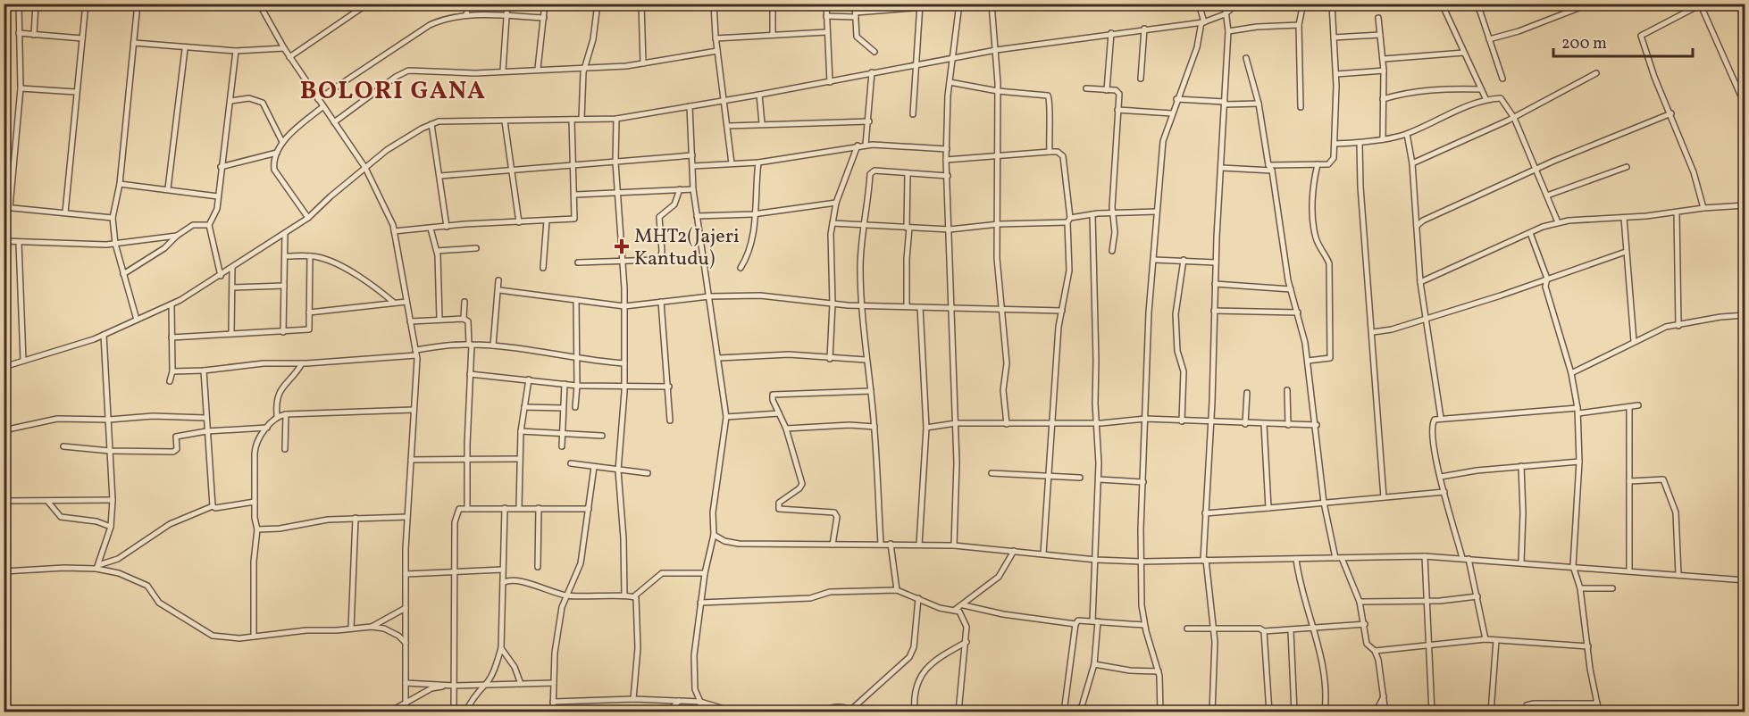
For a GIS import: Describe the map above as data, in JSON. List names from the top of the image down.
{
  "districts": ["BOLORI GANA"],
  "places": {
    "health": ["MHT2(Jajeri Kantudu)"]
  },
  "scale_bar": "200 m"
}
